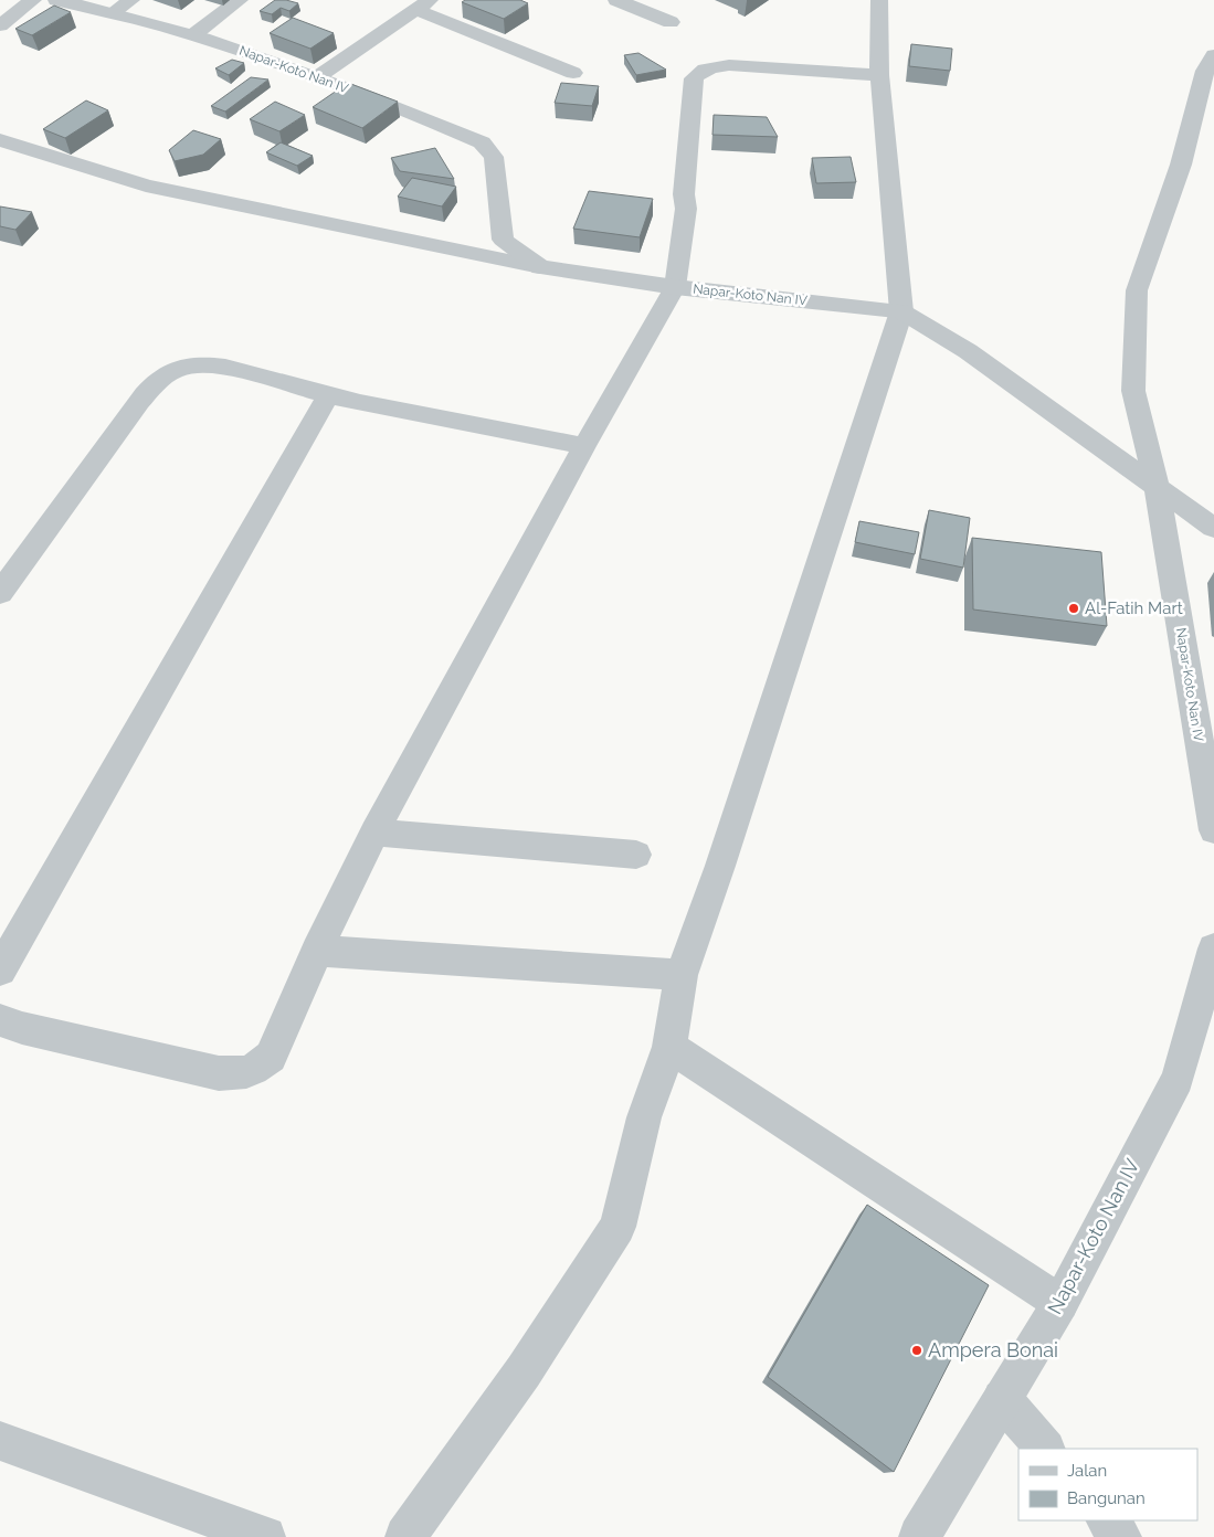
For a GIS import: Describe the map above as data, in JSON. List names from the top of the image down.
{
  "streets": {
    "street": ["Napar-Koto Nan IV"]
  },
  "places": ["Al-Fatih Mart", "Ampera Bonai"],
  "legend": ["Jalan", "Bangunan"]
}
